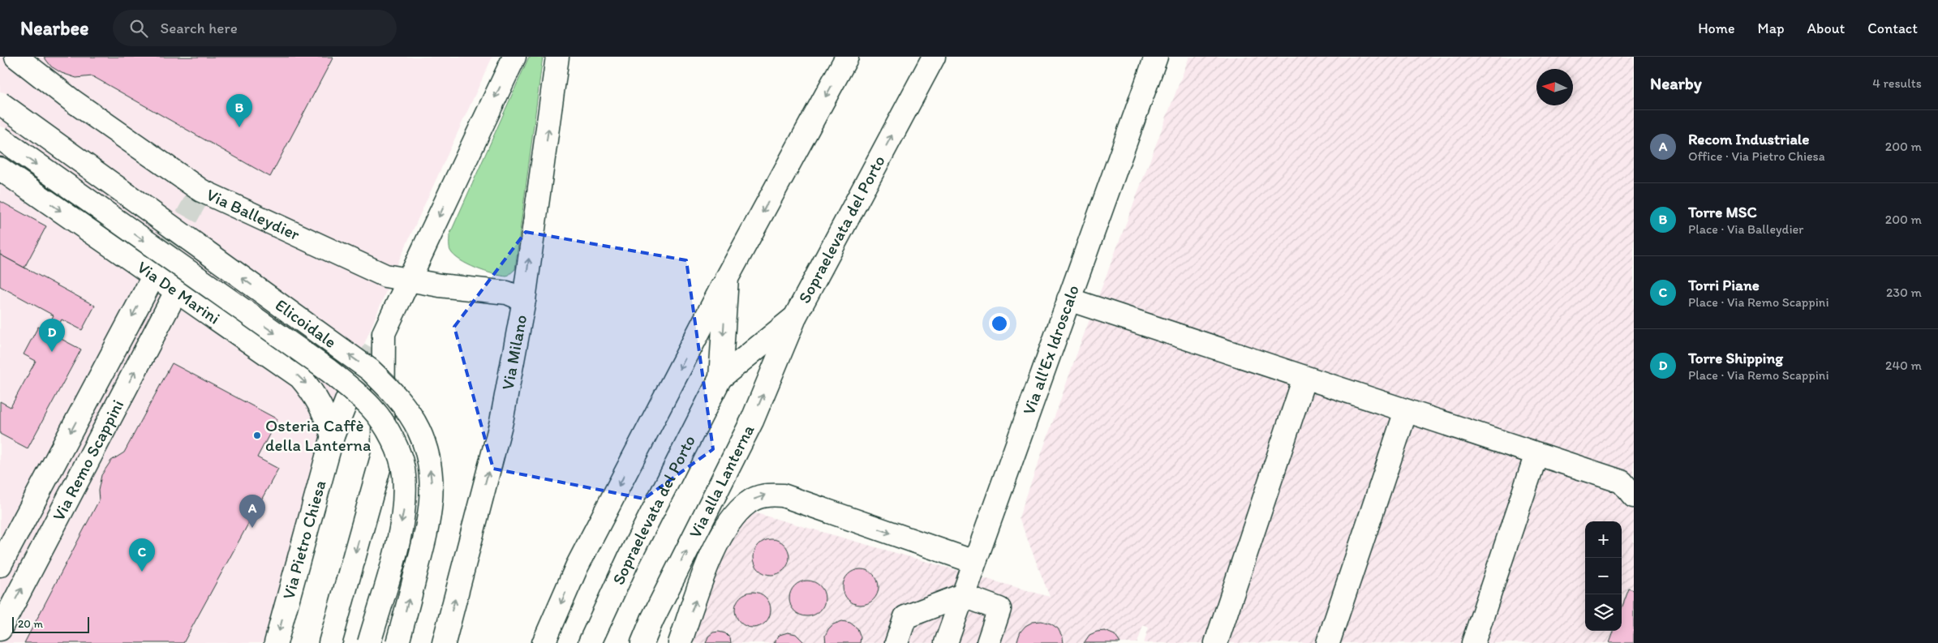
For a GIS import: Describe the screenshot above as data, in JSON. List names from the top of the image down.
{
  "streets": {
    "main road": [
      "Via Balleydier",
      "Sopraelevata del Porto",
      "Via De Marini",
      "Elicoidale",
      "Via all'Ex Idroscalo",
      "Via Milano",
      "Via Remo Scappini",
      "Via alla Lanterna",
      "Via Pietro Chiesa"
    ]
  },
  "crossings": [
    ["Via Balleydier", "Via Milano"],
    ["Sopraelevata del Porto", "Via alla Lanterna"],
    ["Via De Marini", "Via Remo Scappini"],
    ["Via De Marini", "Via Pietro Chiesa"]
  ],
  "one_way": ["Via De Marini"],
  "places": ["Osteria Caffè della Lanterna"],
  "scale_bar": "20 m",
  "north": "left",
  "page": {
    "header": "Nearbee",
    "search": "Search here",
    "nav": [
      "Home",
      "Map",
      "About",
      "Contact"
    ],
    "heading": ["Nearby", "4 results"],
    "pins": [
      "B",
      "D",
      "A",
      "C"
    ],
    "list": [
      {
        "mark": "A",
        "name": "Recom Industriale",
        "note": "Office · Via Pietro Chiesa",
        "value": "200 m"
      },
      {
        "mark": "B",
        "name": "Torre MSC",
        "note": "Place · Via Balleydier",
        "value": "200 m"
      },
      {
        "mark": "C",
        "name": "Torri Piane",
        "note": "Place · Via Remo Scappini",
        "value": "230 m"
      },
      {
        "mark": "D",
        "name": "Torre Shipping",
        "note": "Place · Via Remo Scappini",
        "value": "240 m"
      }
    ],
    "map_buttons": ["+", "−"],
    "scale": "20 m"
  }
}
